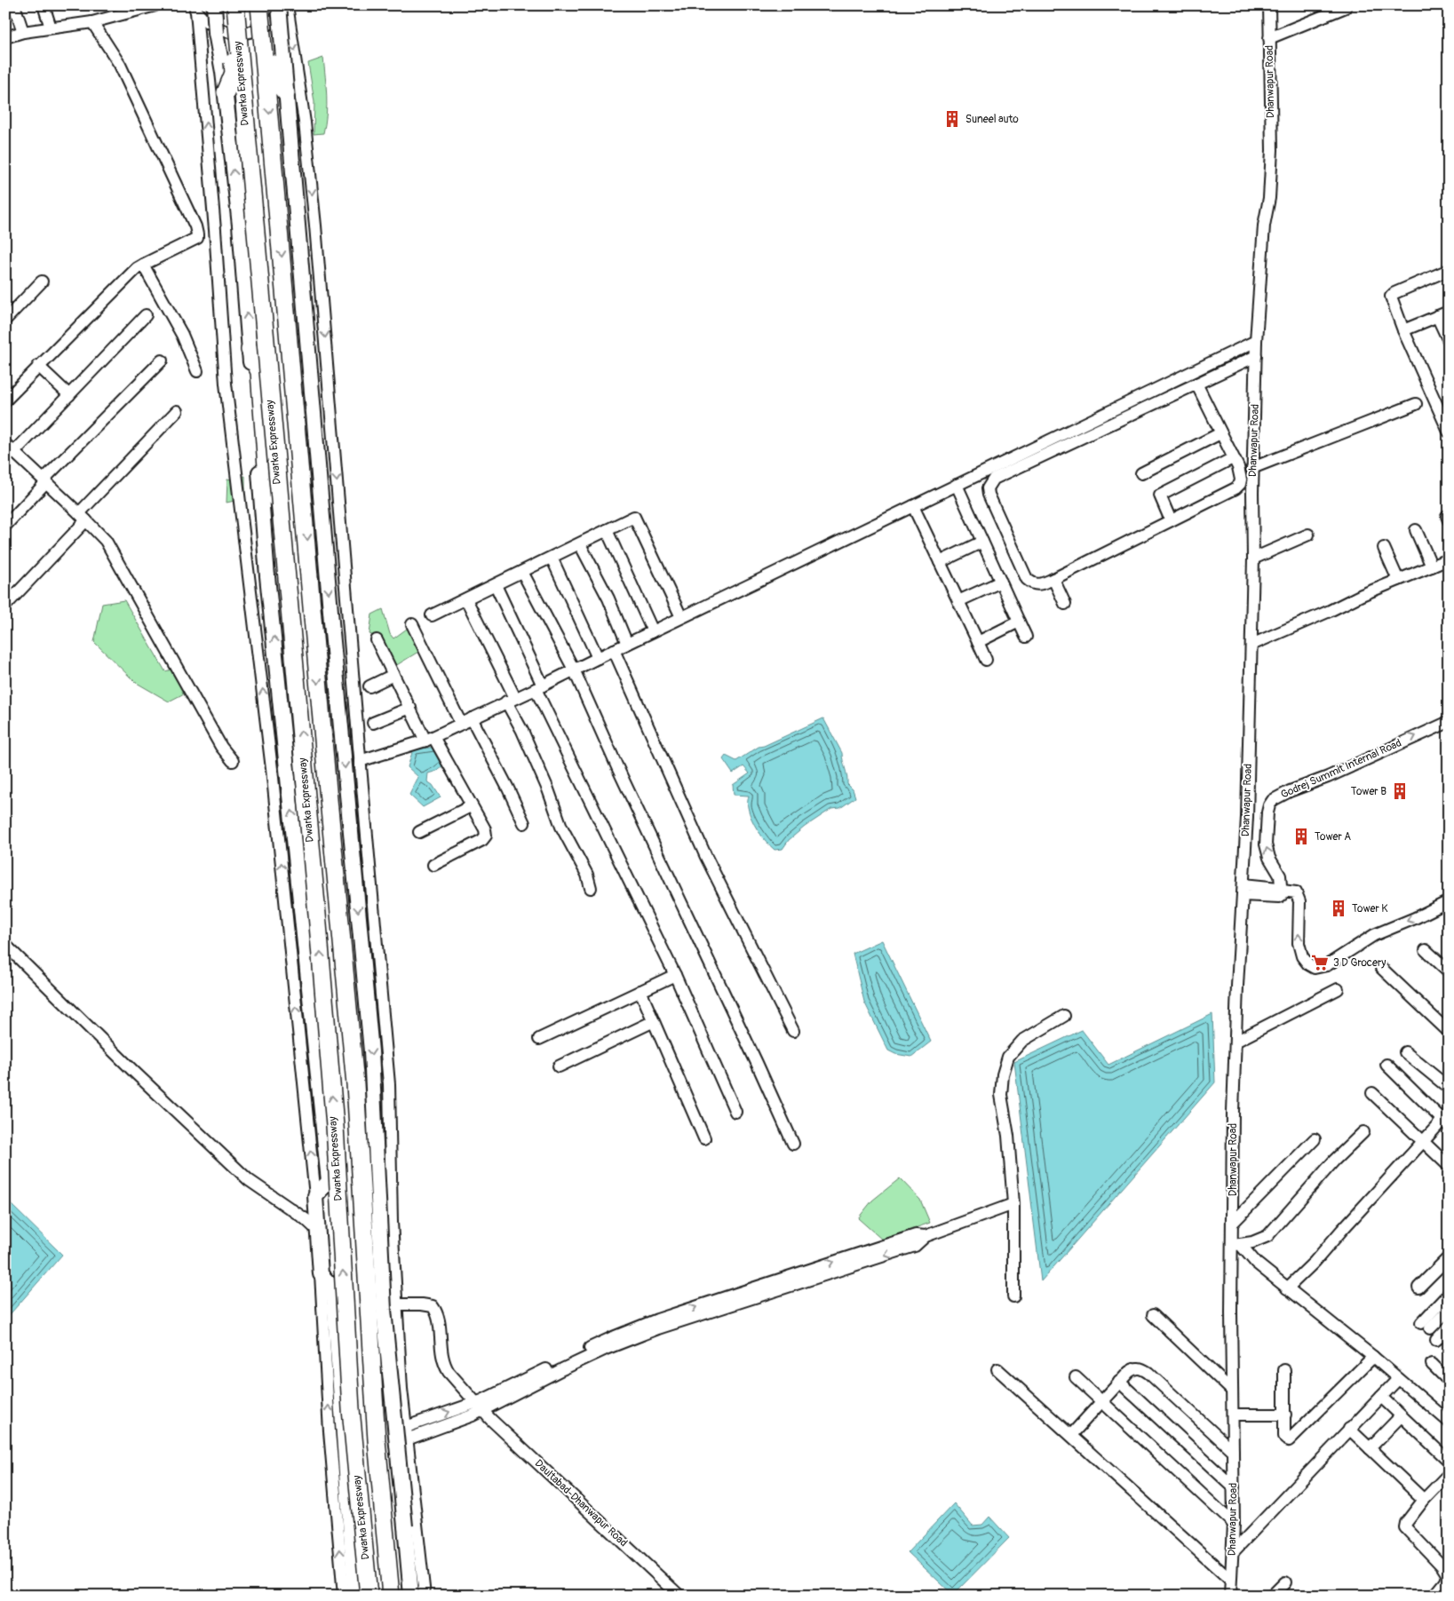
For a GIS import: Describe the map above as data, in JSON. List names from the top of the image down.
{
  "streets": {
    "highway": ["Dwarka Expressway"],
    "street": ["Dhanwapur Road", "Godrej Summit Internal Road", "Daultabad-Dhanwapur Road"]
  },
  "one_way": ["Godrej Summit Internal Road"],
  "places": {
    "building": [
      "Suneel auto",
      "Tower B",
      "Tower A",
      "Tower K"
    ],
    "supermarket": ["3 D Grocery"]
  }
}
